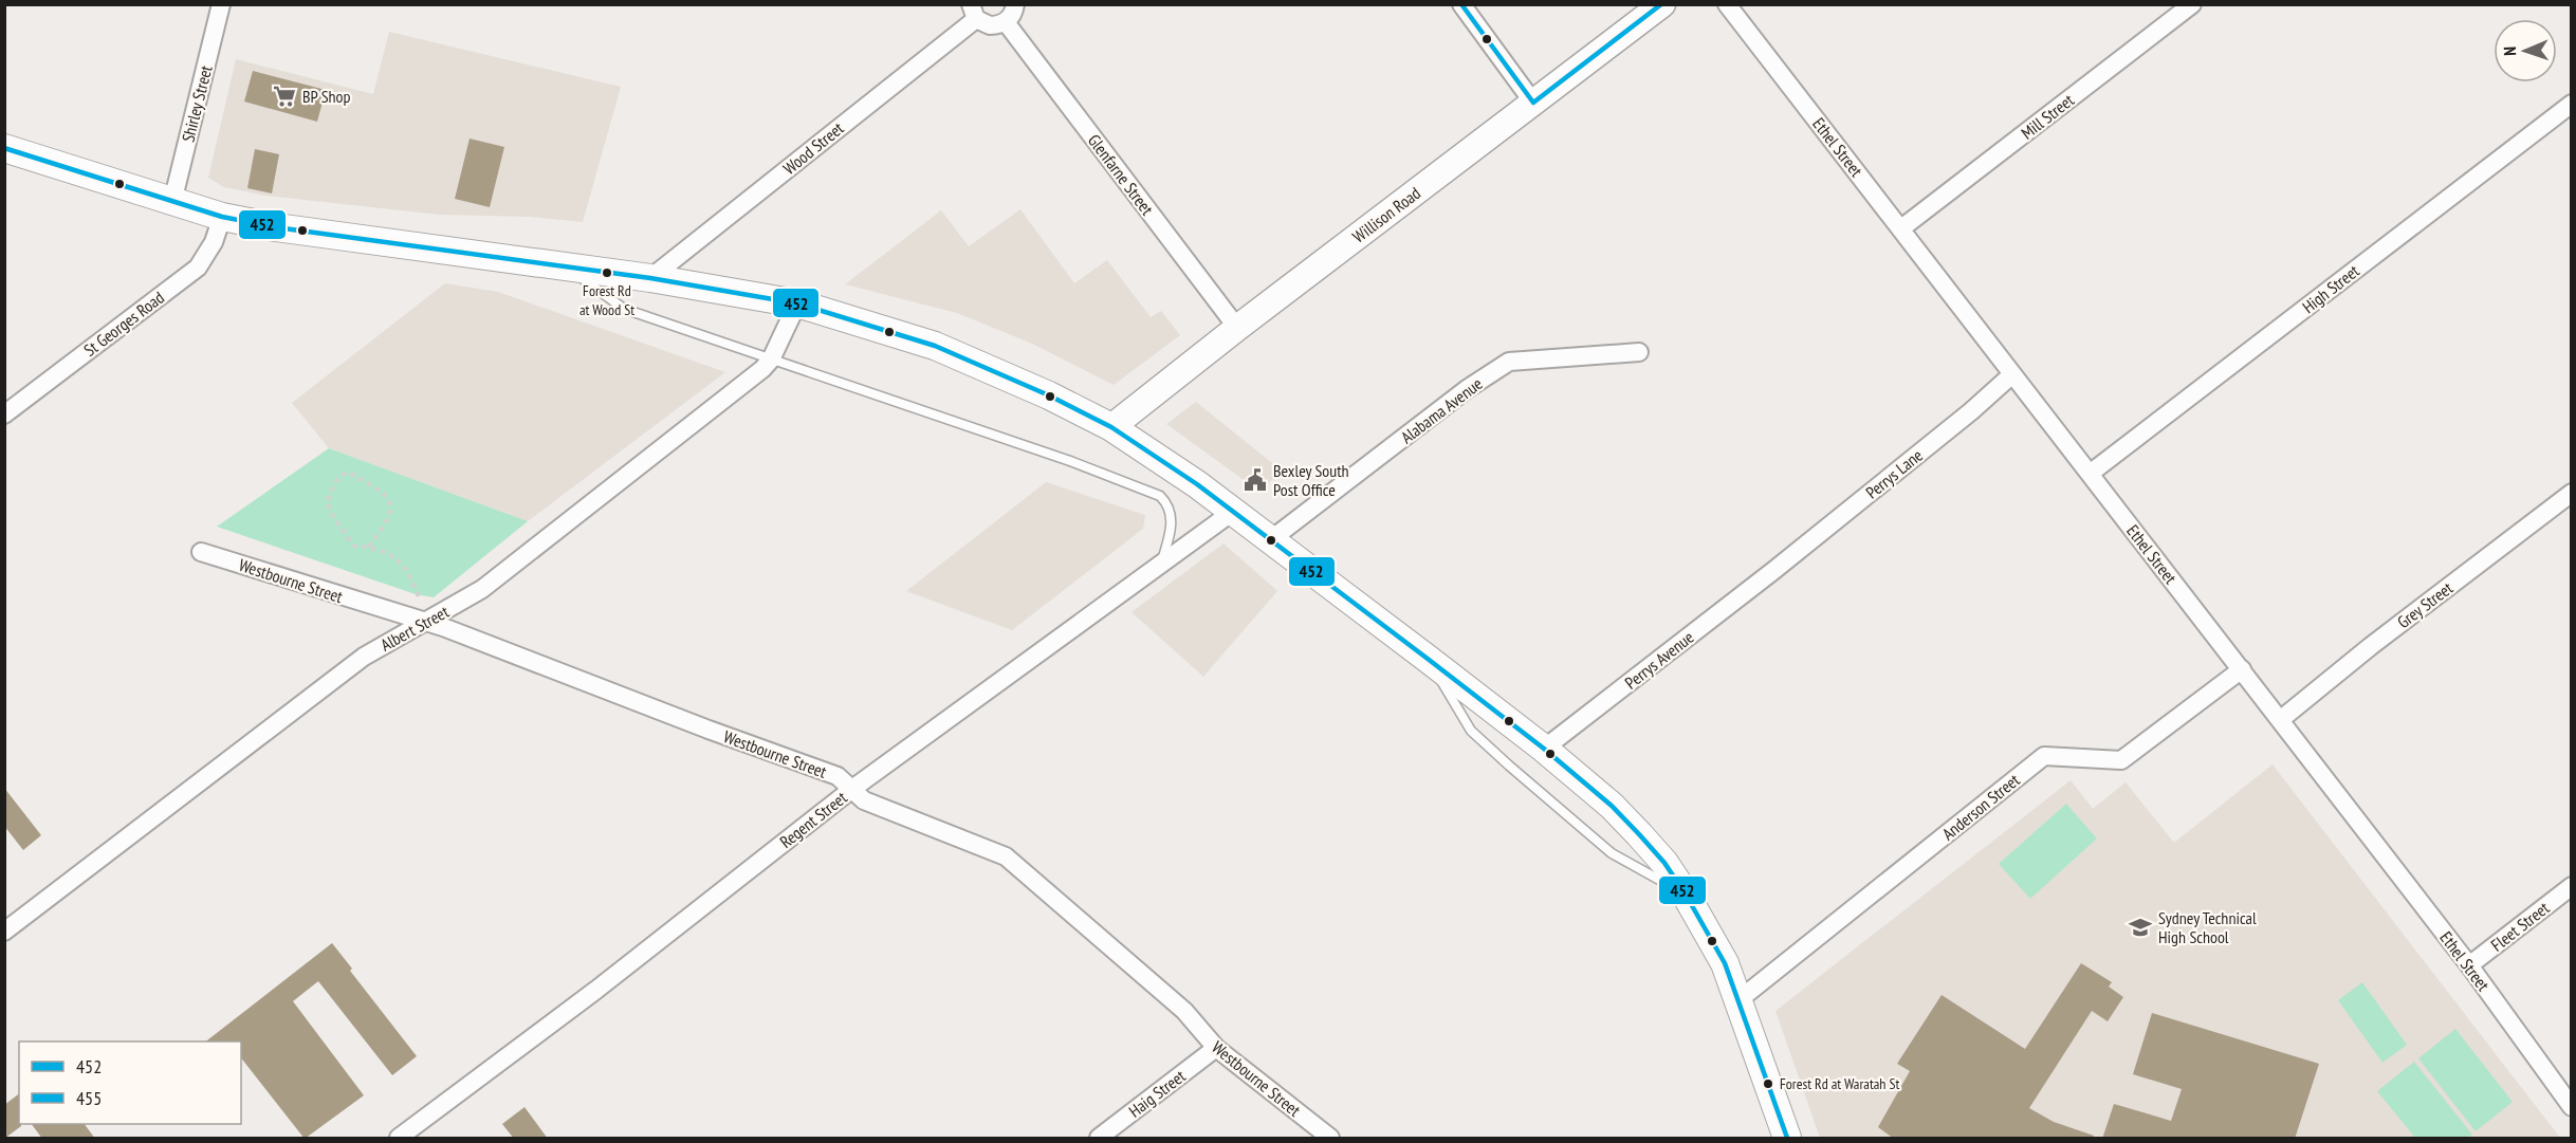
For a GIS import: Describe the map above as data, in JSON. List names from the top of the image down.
{
  "streets": {
    "main road": ["Willison Road"],
    "street": [
      "Shirley Street",
      "Mill Street",
      "Ethel Street",
      "Wood Street",
      "Glenfarne Street",
      "High Street",
      "St Georges Road",
      "Alabama Avenue",
      "Perrys Lane",
      "Westbourne Street",
      "Grey Street",
      "Albert Street",
      "Perrys Avenue",
      "Anderson Street",
      "Regent Street",
      "Fleet Street",
      "Haig Street"
    ]
  },
  "crossings": [
    ["Mill Street", "Ethel Street"],
    ["Ethel Street", "High Street"],
    ["Ethel Street", "Perrys Lane"],
    ["Ethel Street", "Grey Street"],
    ["Ethel Street", "Anderson Street"],
    ["Ethel Street", "Fleet Street"],
    ["Glenfarne Street", "Willison Road"],
    ["Perrys Lane", "Perrys Avenue"],
    ["Westbourne Street", "Albert Street"],
    ["Westbourne Street", "Regent Street"],
    ["Westbourne Street", "Haig Street"]
  ],
  "places": {
    "supermarket": ["BP Shop"],
    "other": ["Forest Rd at Wood St", "Forest Rd at Waratah St"],
    "public building": ["Bexley South Post Office"],
    "school or university": ["Sydney Technical High School"]
  },
  "lines": ["transit line 455", "transit line 452"],
  "legend": ["452", "455"],
  "north": "left"
}
